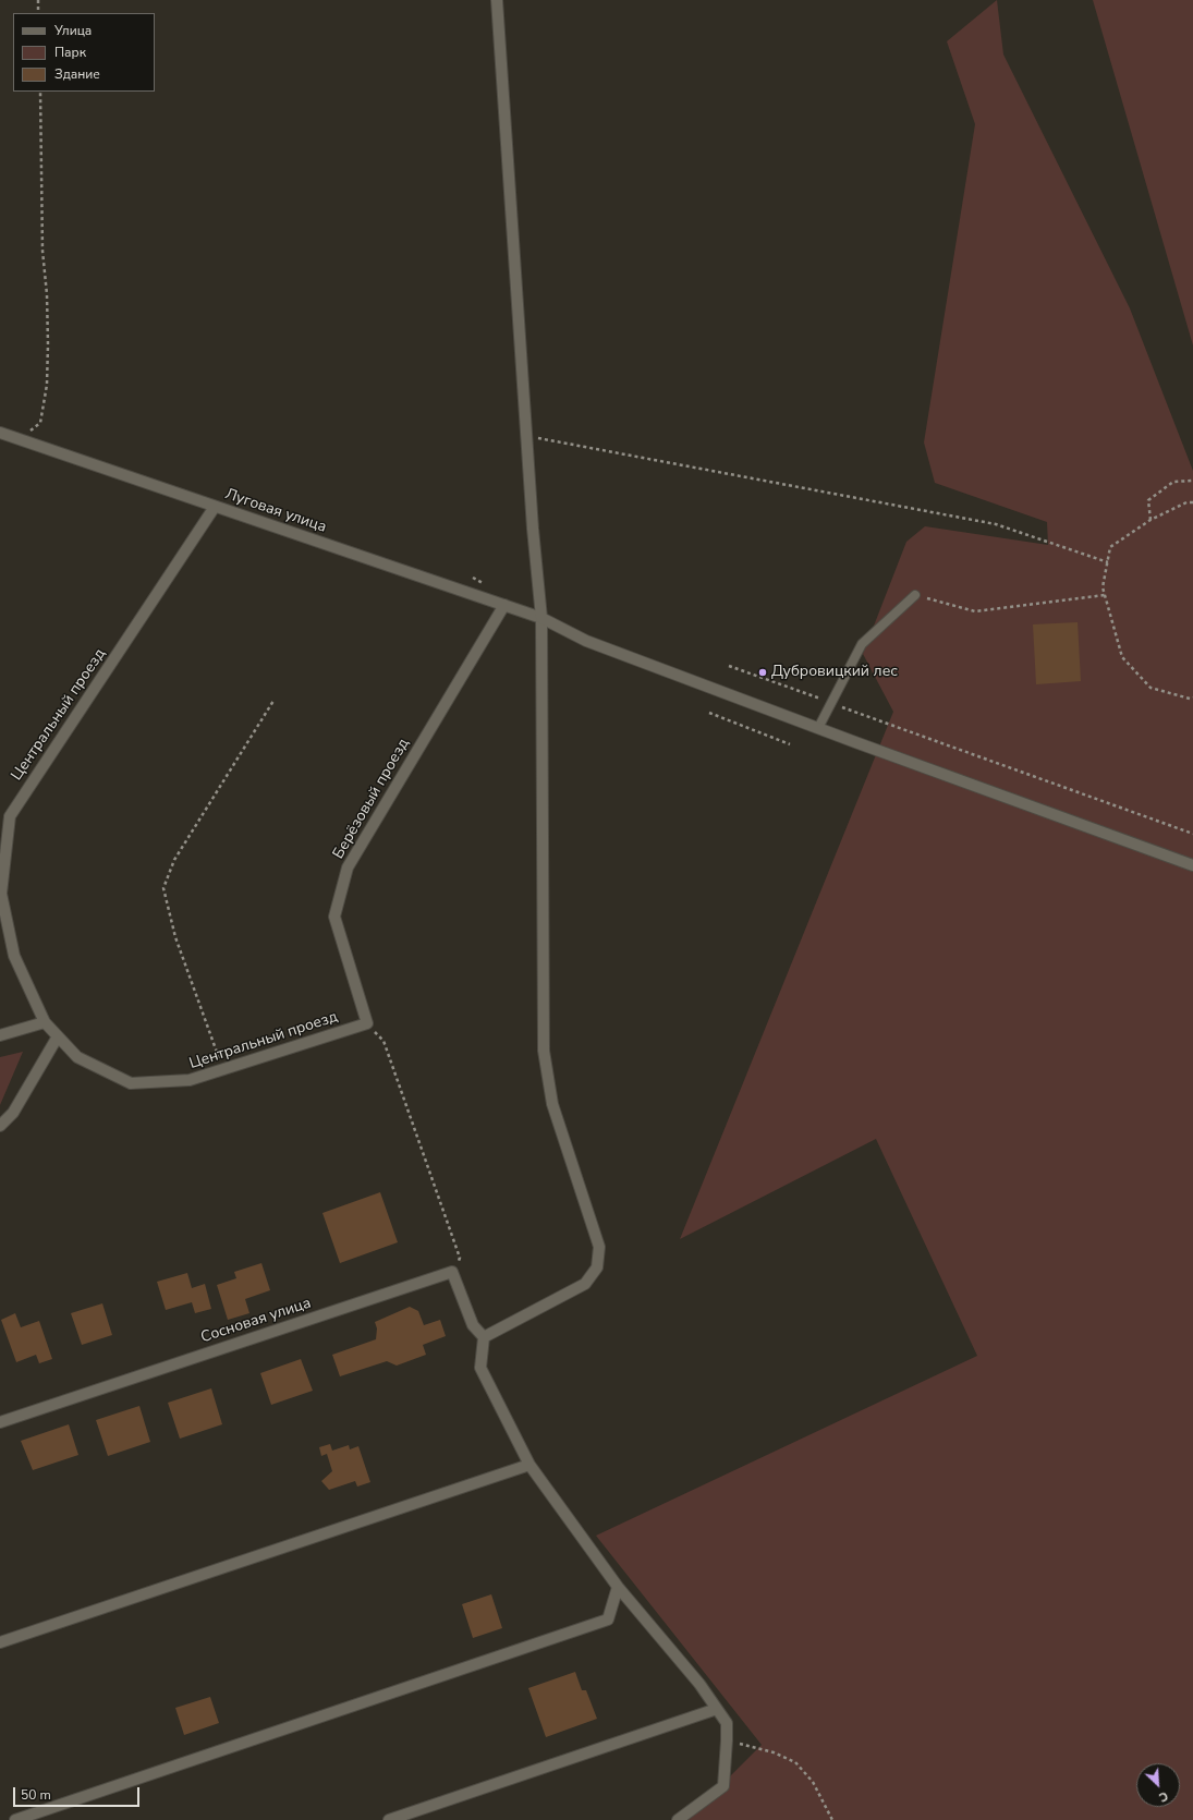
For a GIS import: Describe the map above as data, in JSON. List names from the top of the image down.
{
  "streets": {
    "street": [
      "Луговая улица",
      "Центральный проезд",
      "Берёзовый проезд",
      "Сосновая улица"
    ]
  },
  "crossings": [
    ["Луговая улица", "Центральный проезд"],
    ["Луговая улица", "Берёзовый проезд"],
    ["Центральный проезд", "Берёзовый проезд"]
  ],
  "places": ["Дубровицкий лес"],
  "legend": ["Улица", "Парк", "Здание"],
  "scale_bar": "50 m",
  "north": "bottom right"
}
